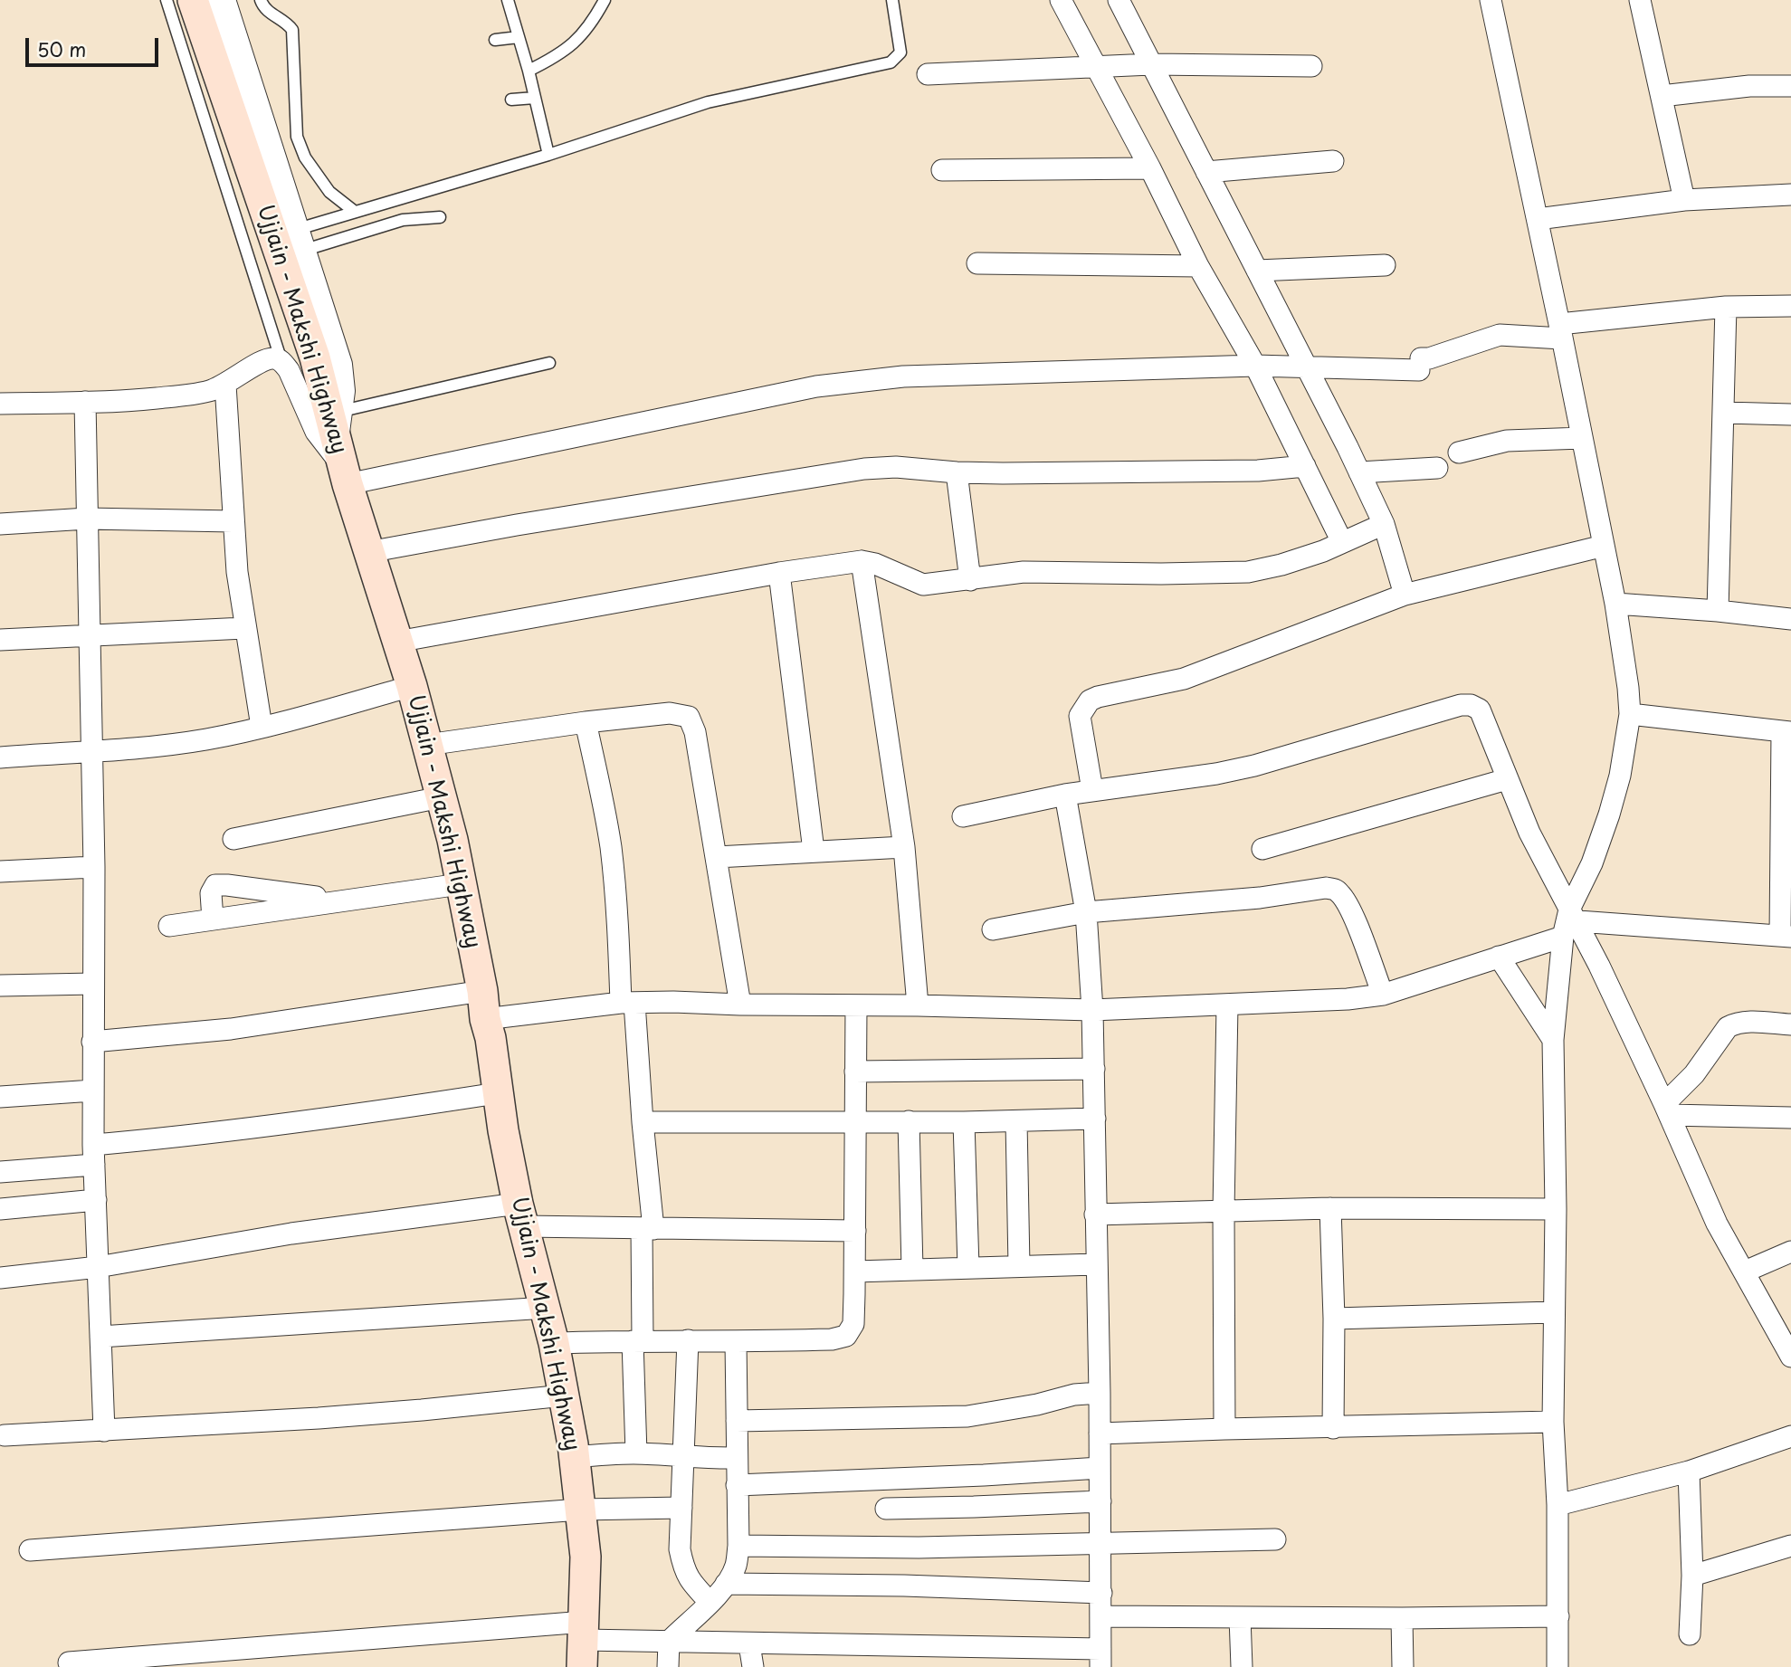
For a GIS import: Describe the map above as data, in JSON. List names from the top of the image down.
{
  "streets": {
    "main road": ["Ujjain - Makshi Highway"]
  },
  "scale_bar": "50 m"
}
